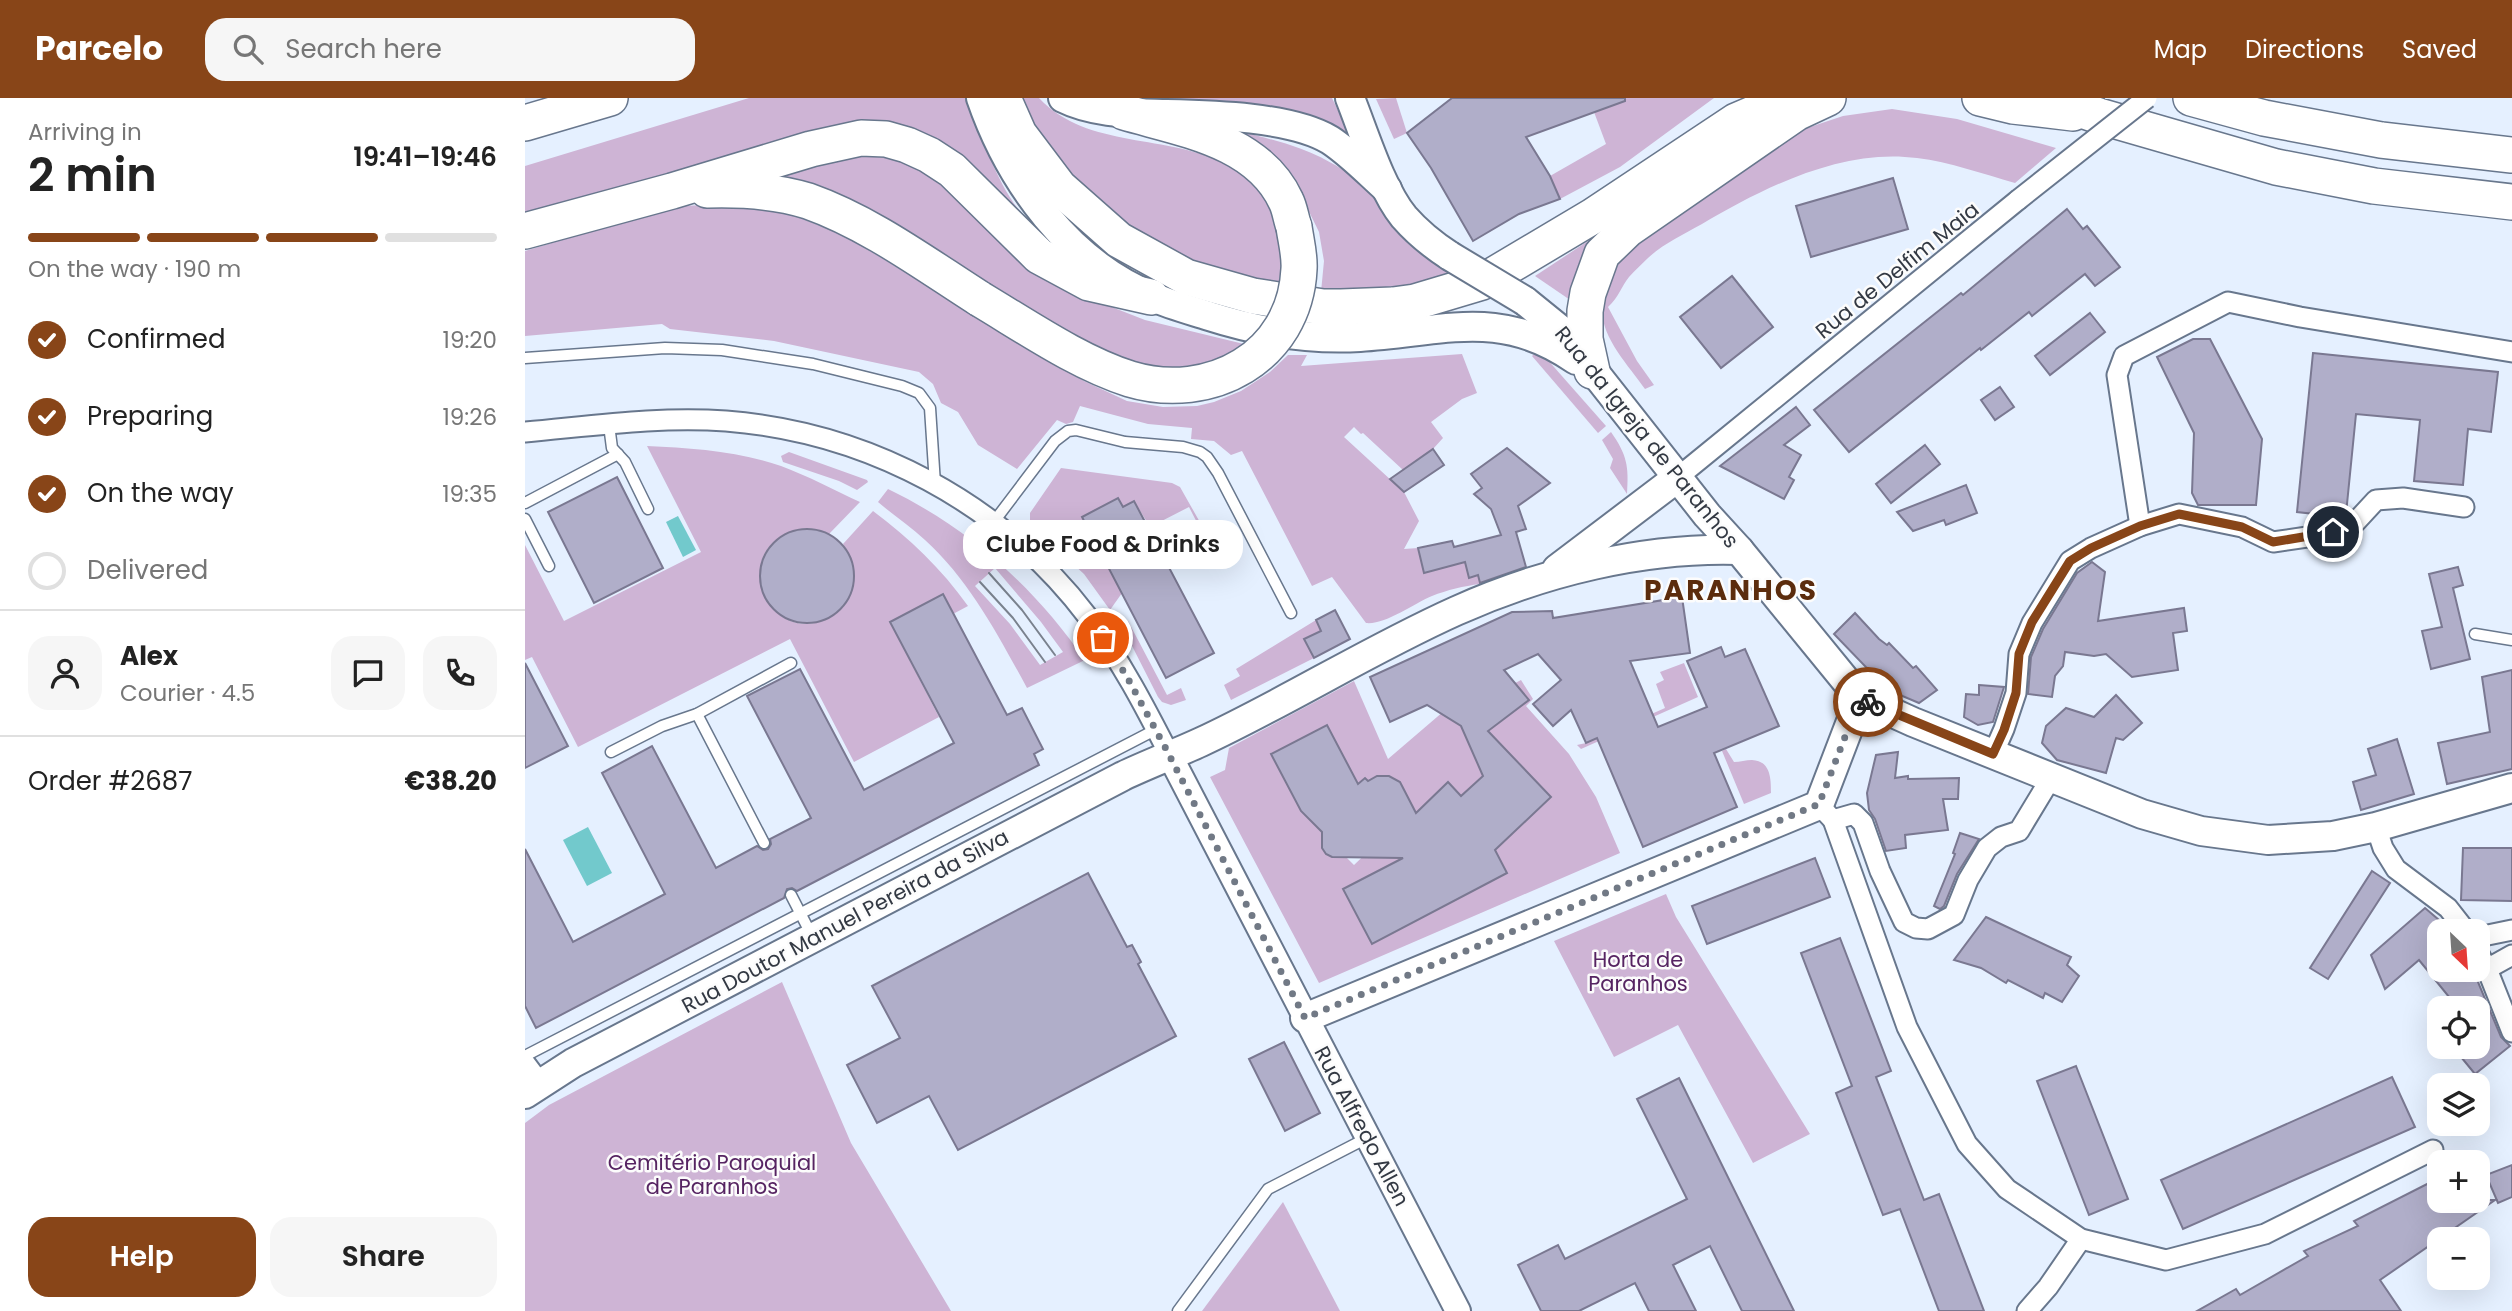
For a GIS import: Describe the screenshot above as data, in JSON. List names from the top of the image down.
{
  "streets": {
    "main road": ["Rua da Igreja de Paranhos", "Rua Doutor Manuel Pereira da Silva"],
    "street": ["Rua de Delfim Maia", "Rua Alfredo Allen"]
  },
  "crossings": [
    ["Rua de Delfim Maia", "Rua da Igreja de Paranhos"],
    ["Rua Doutor Manuel Pereira da Silva", "Rua Alfredo Allen"]
  ],
  "districts": ["PARANHOS"],
  "parks": ["Horta de Paranhos", "Cemitério Paroquial de Paranhos"],
  "places": ["Clube Food & Drinks"],
  "north": "bottom right",
  "page": {
    "header": "Parcelo",
    "search": "Search here",
    "nav": ["Map", "Directions", "Saved"],
    "heading": ["2 min", "Arriving in", "19:41–19:46"],
    "panel": [
      "Alex",
      "Courier · 4.5",
      "Order #2687",
      "€38.20"
    ],
    "bar": "On the way · 190 m",
    "list": [
      ["Confirmed", "19:20"],
      ["Preparing", "19:26"],
      ["On the way", "19:35"],
      "Delivered"
    ],
    "bubble": "Clube Food & Drinks",
    "map_buttons": ["+", "−"],
    "buttons": ["Help", "Share"]
  }
}
